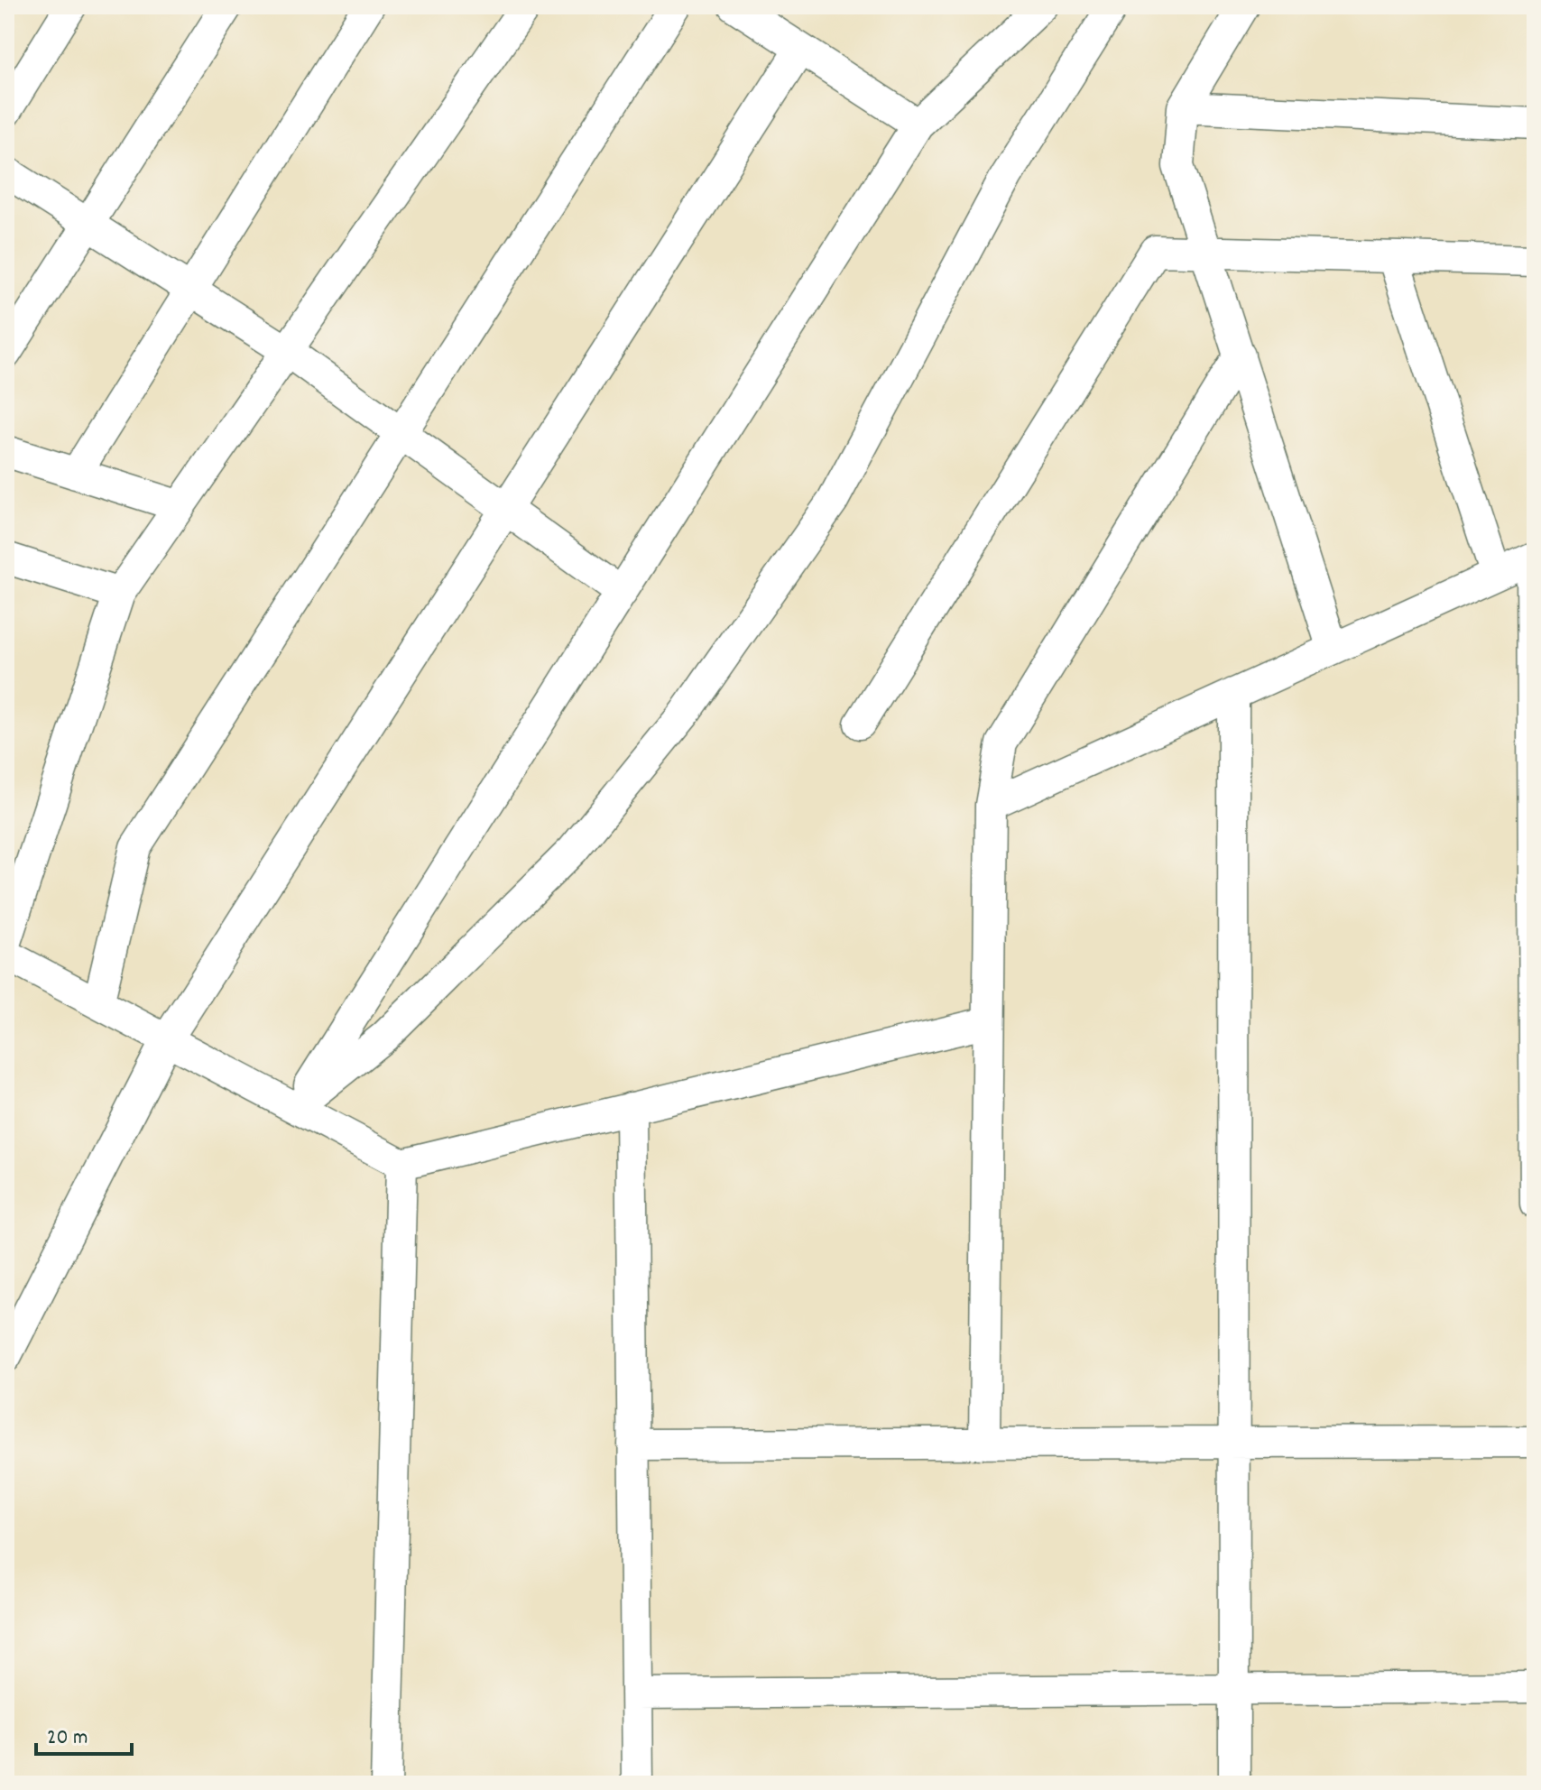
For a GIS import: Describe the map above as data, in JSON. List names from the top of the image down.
{
  "scale_bar": "20 m"
}
